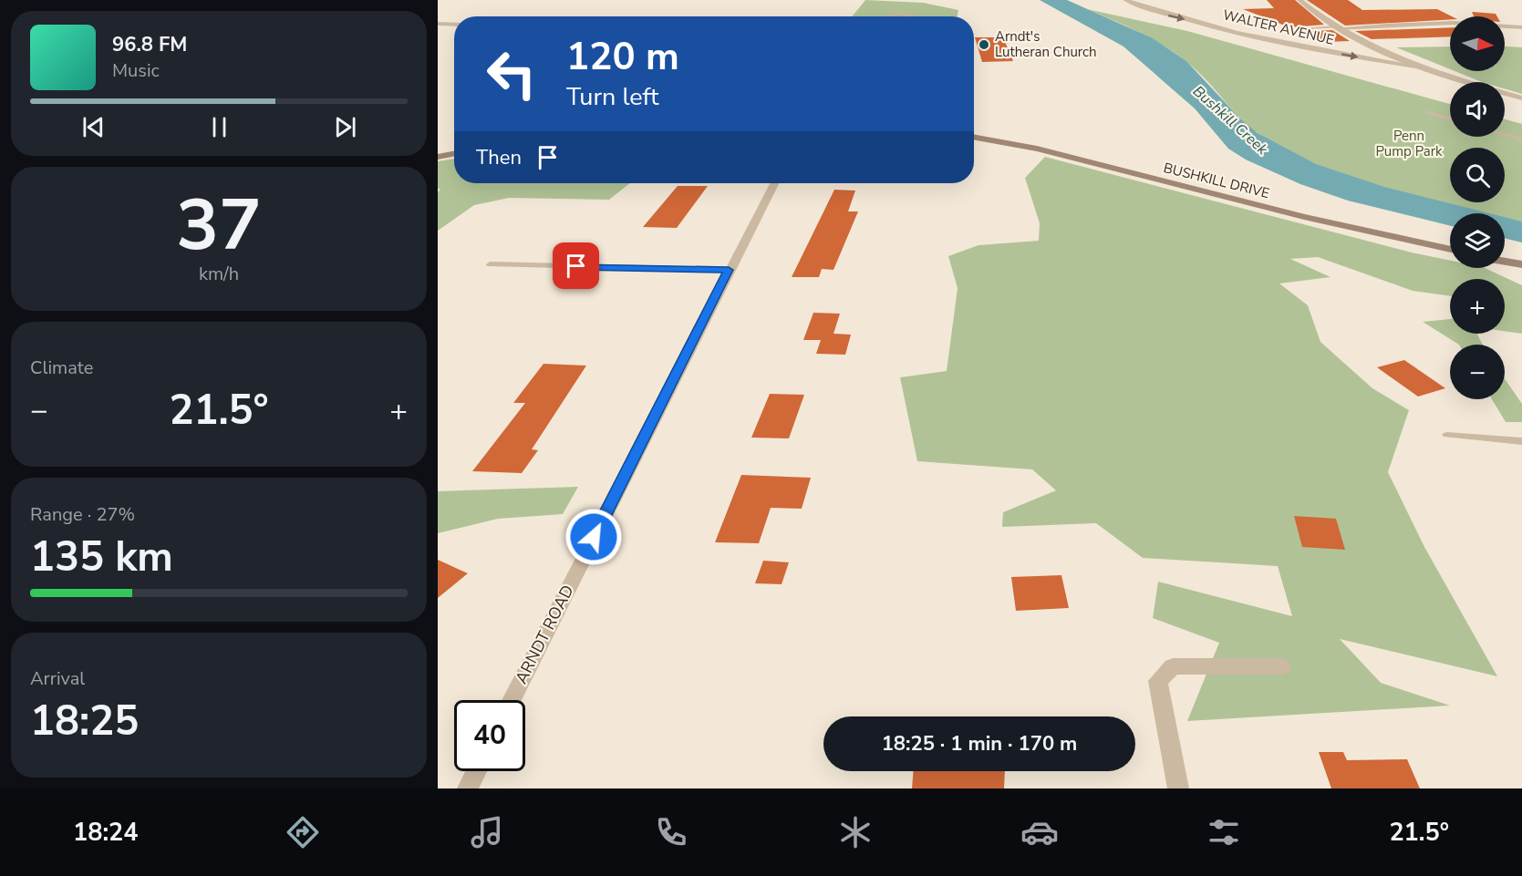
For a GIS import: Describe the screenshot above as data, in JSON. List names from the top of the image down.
{
  "streets": {
    "main road": ["BUSHKILL DRIVE"],
    "street": ["WALTER AVENUE", "ARNDT ROAD"]
  },
  "water": ["Bushkill Creek"],
  "parks": ["Penn Pump Park"],
  "places": ["Arndt's Lutheran Church"],
  "north": "right",
  "page": {
    "map_buttons": ["+", "−"],
    "turn": ["120 m", "Turn left"],
    "song": ["96.8 FM", "Music"],
    "then": "Then",
    "tile": [
      ["37", "km/h"],
      "Climate",
      ["Range · 27%", "135 km"],
      ["Arrival", "18:25"]
    ],
    "heat": ["−", "21.5°", "+"],
    "limit": "40",
    "trip": "18:25 · 1 min · 170 m",
    "tabs": ["18:24", "21.5°"]
  }
}
